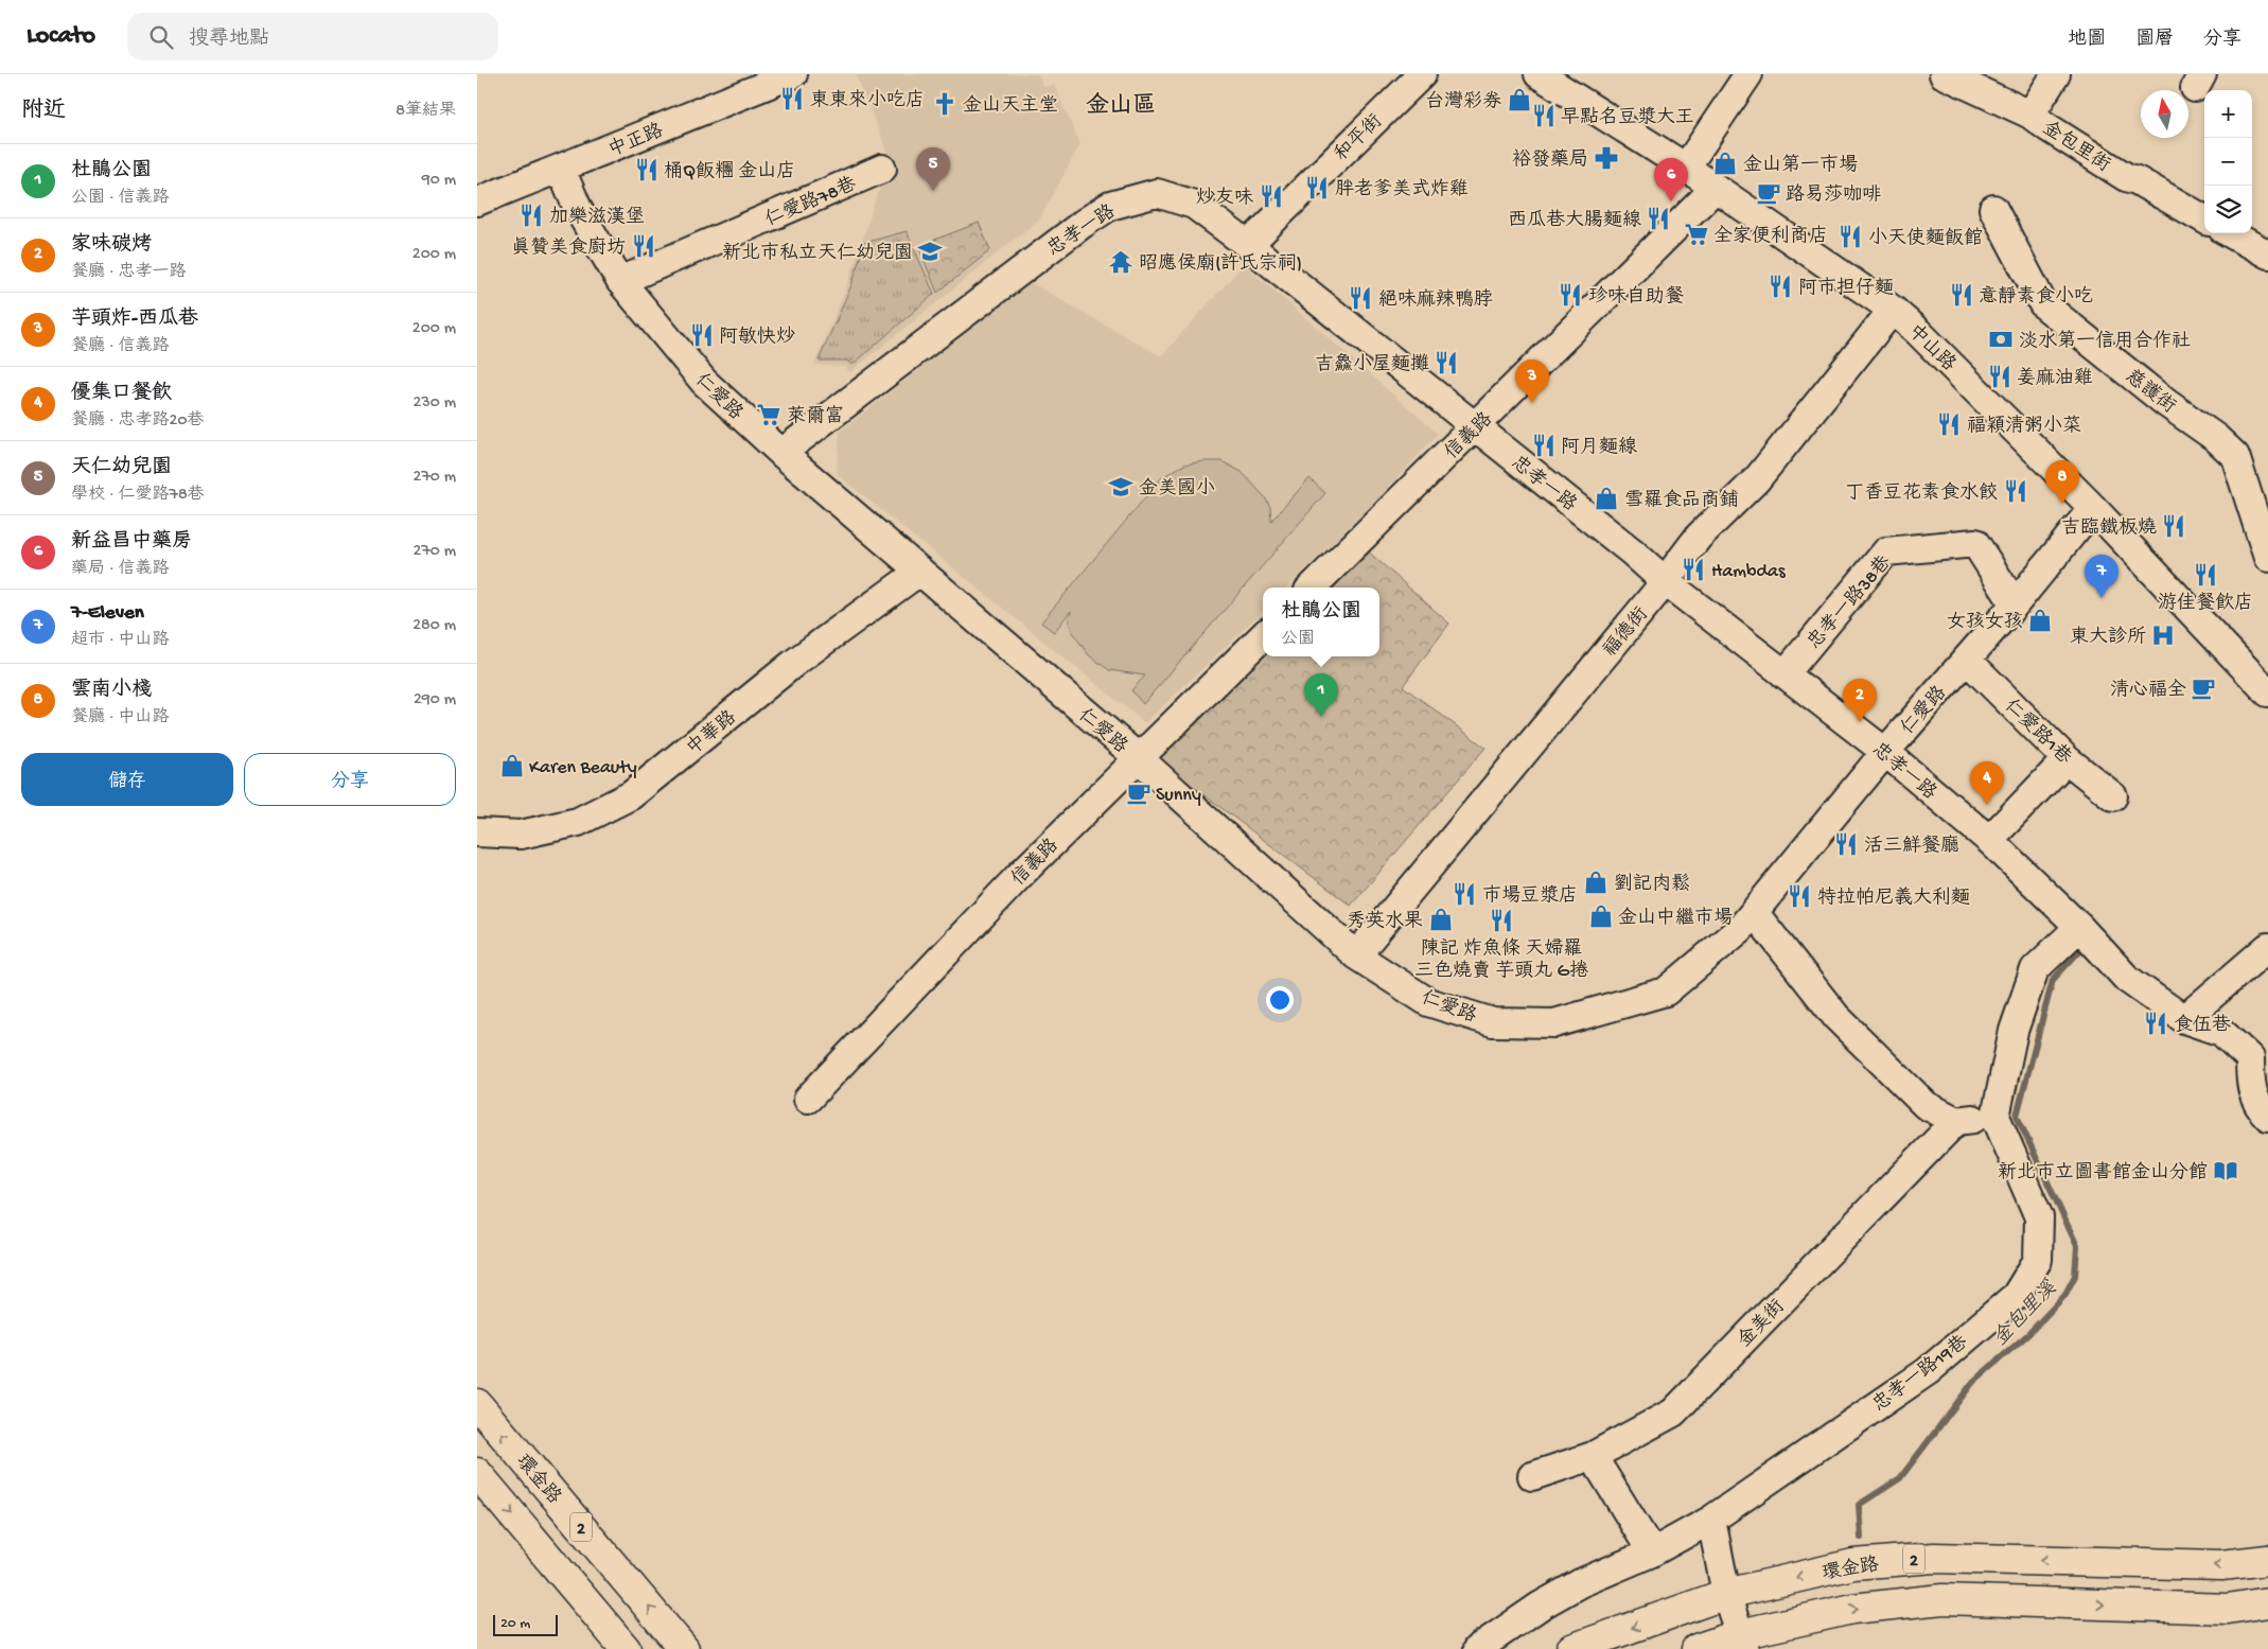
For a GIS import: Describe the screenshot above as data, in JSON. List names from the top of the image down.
{
  "streets": {
    "main road": ["環金路", "2"],
    "street": [
      "和平街",
      "中正路",
      "金包里街",
      "仁愛路78巷",
      "忠孝一路",
      "中山路",
      "慈護街",
      "仁愛路",
      "信義路",
      "忠孝一路38巷",
      "福德街",
      "仁愛路1巷",
      "中華路",
      "金美街",
      "忠孝一路19巷"
    ]
  },
  "crossings": [
    ["和平街", "忠孝一路"],
    ["中正路", "仁愛路"],
    ["仁愛路78巷", "仁愛路"],
    ["忠孝一路", "仁愛路"],
    ["忠孝一路", "信義路"],
    ["忠孝一路", "忠孝一路38巷"],
    ["忠孝一路", "福德街"],
    ["中山路", "仁愛路"],
    ["中山路", "信義路"],
    ["中山路", "福德街"],
    ["仁愛路", "信義路"],
    ["仁愛路", "忠孝一路38巷"],
    ["仁愛路", "福德街"],
    ["仁愛路", "仁愛路1巷"],
    ["仁愛路", "中華路"]
  ],
  "districts": ["金山區"],
  "water": ["金包里溪"],
  "places": {
    "restaurant": [
      "東東來小吃店",
      "早點名豆漿大王",
      "桶Q飯糰 金山店",
      "胖老爹美式炸雞",
      "炒友味",
      "加樂滋漢堡",
      "西瓜巷大腸麵線",
      "小天使麵飯館",
      "真贊美食廚坊",
      "阿市担仔麵",
      "珍味自助餐",
      "意靜素食小吃",
      "絕味麻辣鴨脖",
      "阿敏快炒",
      "吉鱻小屋麵攤",
      "姜麻油雞",
      "福穎清粥小菜",
      "阿月麵線",
      "丁香豆花素食水餃",
      "吉臨鐵板燒",
      "Hambdas",
      "游佳餐飲店",
      "活三鮮餐廳",
      "市場豆漿店",
      "特拉帕尼義大利麵",
      "陳記 炸魚條 天婦羅 三色燒賣 芋頭丸 G捲",
      "食伍巷"
    ],
    "shop": [
      "台灣彩券",
      "金山第一市場",
      "雪羅食品商鋪",
      "女孩女孩",
      "Karen Beauty",
      "劉記肉鬆",
      "金山中繼市場",
      "秀英水果"
    ],
    "church": ["金山天主堂"],
    "pharmacy": ["裕發藥局"],
    "cafe": ["路易莎咖啡", "清心福全", "Sunny"],
    "supermarket": ["全家便利商店", "萊爾富"],
    "school or university": ["新北市私立天仁幼兒園", "金美國小"],
    "temple": ["昭應侯廟(許氏宗祠)"],
    "bank": ["淡水第一信用合作社"],
    "hospital": ["東大診所"],
    "library": ["新北市立圖書館金山分館"]
  },
  "scale_bar": "20 m",
  "north": "top",
  "page": {
    "header": "Locato",
    "search": "搜尋地點",
    "nav": ["地圖", "圖層", "分享"],
    "heading": ["附近", "8筆結果"],
    "map_buttons": ["+", "−"],
    "list": [
      {
        "mark": "1",
        "name": "杜鵑公園",
        "note": "公園 · 信義路",
        "value": "90 m"
      },
      {
        "mark": "2",
        "name": "家味碳烤",
        "note": "餐廳 · 忠孝一路",
        "value": "200 m"
      },
      {
        "mark": "3",
        "name": "芋頭炸-西瓜巷",
        "note": "餐廳 · 信義路",
        "value": "200 m"
      },
      {
        "mark": "4",
        "name": "優集口餐飲",
        "note": "餐廳 · 忠孝路20巷",
        "value": "230 m"
      },
      {
        "mark": "5",
        "name": "天仁幼兒園",
        "note": "學校 · 仁愛路78巷",
        "value": "270 m"
      },
      {
        "mark": "6",
        "name": "新益昌中藥房",
        "note": "藥局 · 信義路",
        "value": "270 m"
      },
      {
        "mark": "7",
        "name": "7-Eleven",
        "note": "超市 · 中山路",
        "value": "280 m"
      },
      {
        "mark": "8",
        "name": "雲南小棧",
        "note": "餐廳 · 中山路",
        "value": "290 m"
      }
    ],
    "pins": [
      "5",
      "6",
      "3",
      "8",
      "7",
      "1",
      "2",
      "4"
    ],
    "popup": ["杜鵑公園", "公園"],
    "buttons": ["儲存", "分享"],
    "scale": "20 m"
  }
}
